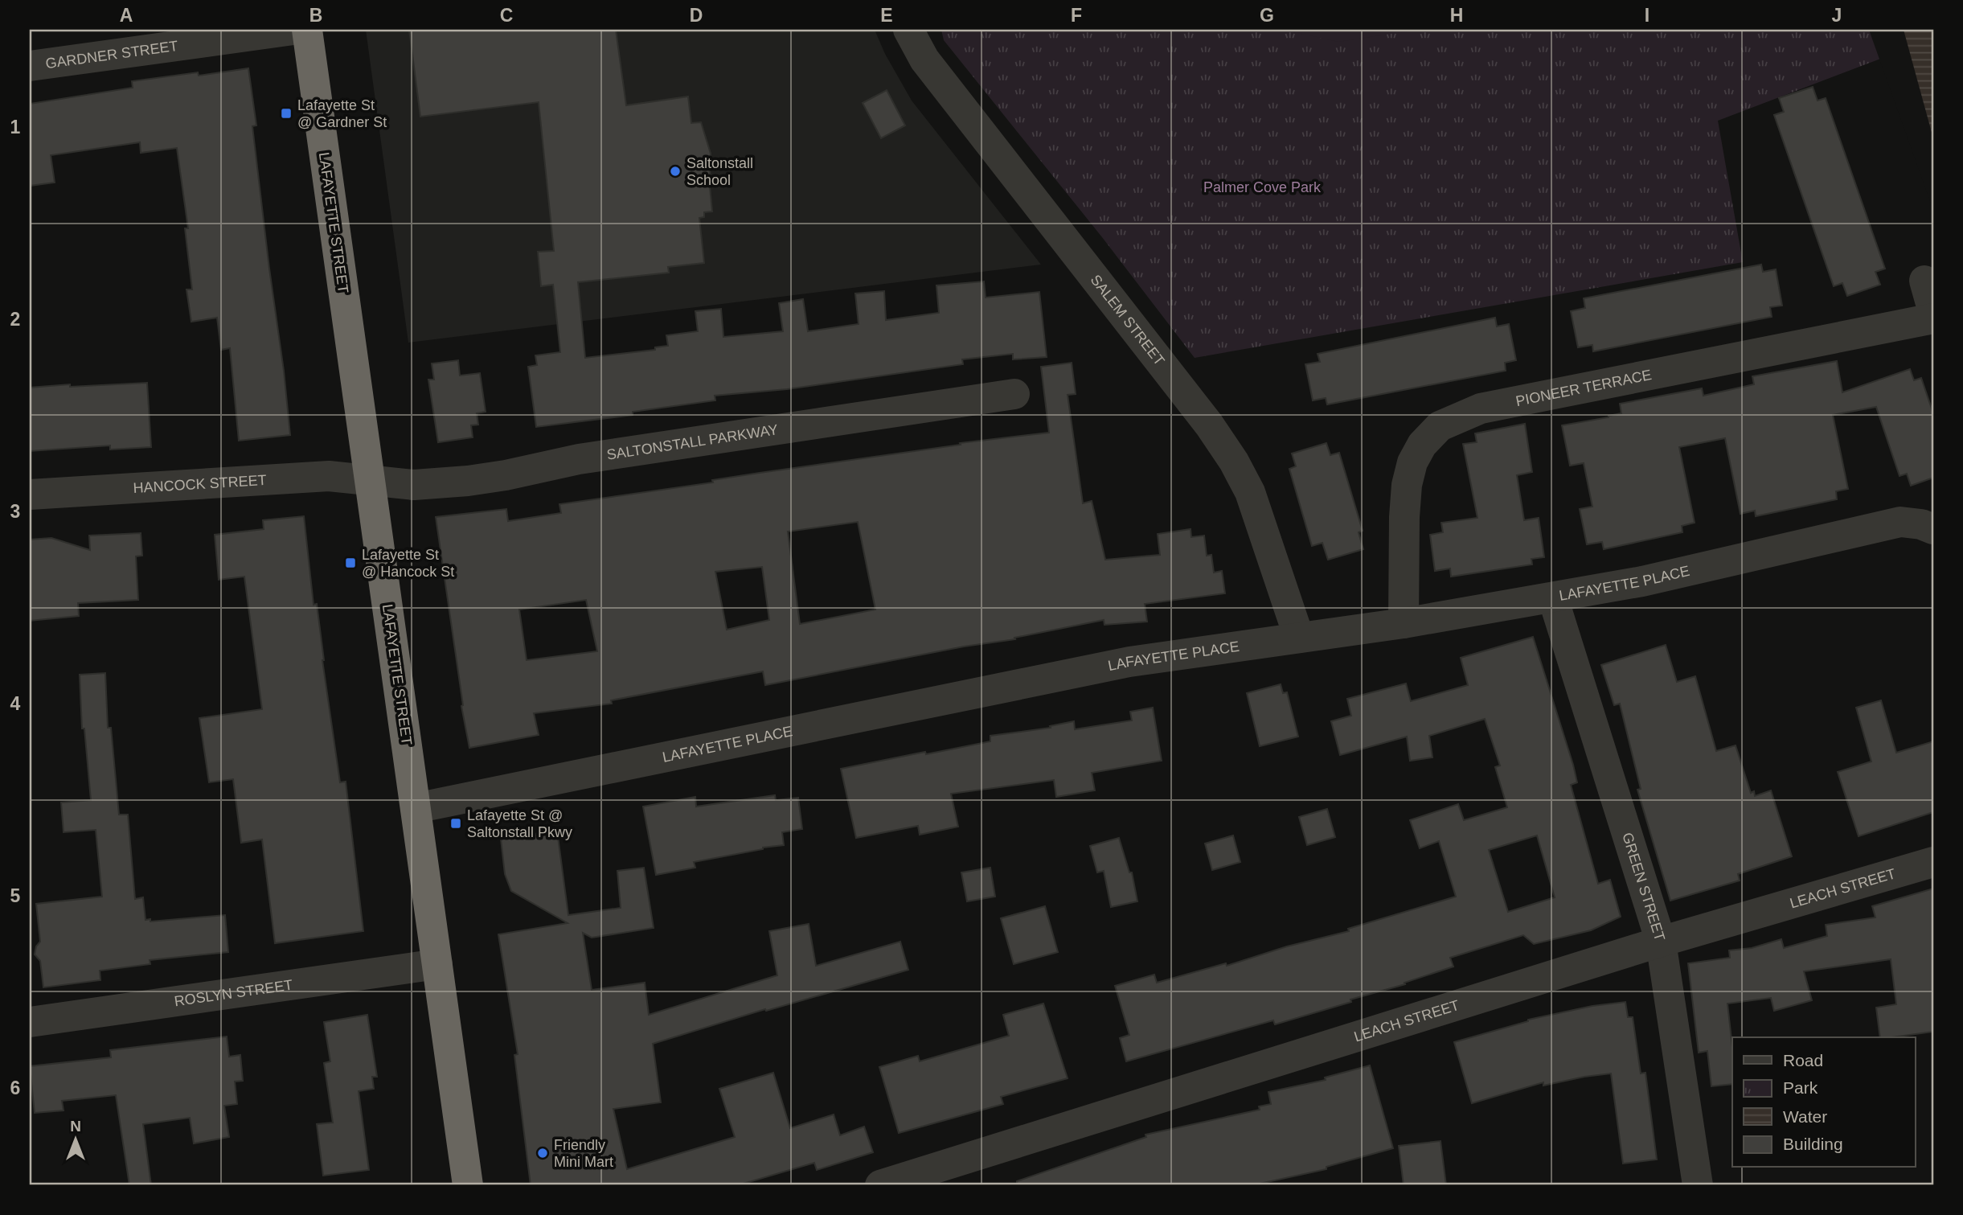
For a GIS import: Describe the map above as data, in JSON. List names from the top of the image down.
{
  "streets": {
    "highway": ["LAFAYETTE STREET"],
    "street": [
      "GARDNER STREET",
      "SALEM STREET",
      "PIONEER TERRACE",
      "SALTONSTALL PARKWAY",
      "HANCOCK STREET",
      "LAFAYETTE PLACE",
      "GREEN STREET",
      "LEACH STREET",
      "ROSLYN STREET"
    ]
  },
  "crossings": [
    ["LAFAYETTE STREET", "SALTONSTALL PARKWAY"],
    ["LAFAYETTE STREET", "HANCOCK STREET"],
    ["LAFAYETTE STREET", "LAFAYETTE PLACE"],
    ["LAFAYETTE STREET", "ROSLYN STREET"],
    ["SALEM STREET", "LAFAYETTE PLACE"],
    ["PIONEER TERRACE", "LAFAYETTE PLACE"],
    ["SALTONSTALL PARKWAY", "HANCOCK STREET"],
    ["LAFAYETTE PLACE", "GREEN STREET"],
    ["GREEN STREET", "LEACH STREET"]
  ],
  "parks": ["Palmer Cove Park"],
  "places": {
    "transit": ["Lafayette St @ Gardner St", "Lafayette St @ Hancock St", "Lafayette St @ Saltonstall Pkwy"],
    "other": ["Saltonstall School", "Friendly Mini Mart"]
  },
  "legend": [
    "Road",
    "Park",
    "Water",
    "Building"
  ],
  "north": "top",
  "grid": {
    "columns": [
      "A",
      "B",
      "C",
      "D",
      "E",
      "F",
      "G",
      "H",
      "I",
      "J"
    ],
    "rows": [
      "1",
      "2",
      "3",
      "4",
      "5",
      "6"
    ]
  }
}
